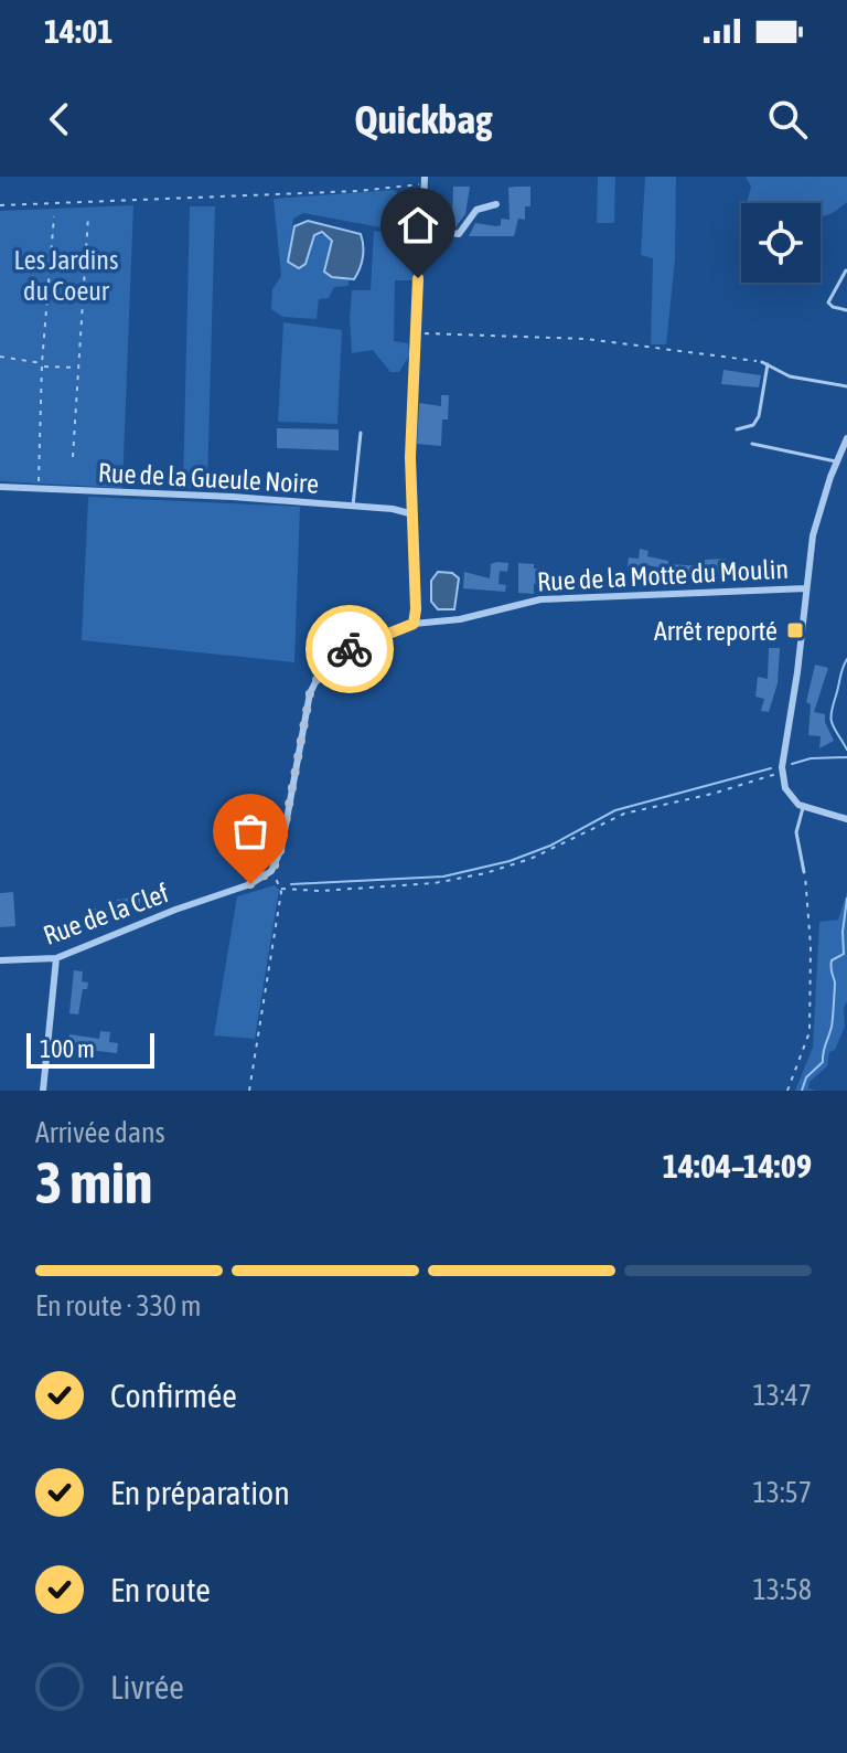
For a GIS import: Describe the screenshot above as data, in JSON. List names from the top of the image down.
{
  "streets": {
    "street": ["Rue de la Gueule Noire", "Rue de la Motte du Moulin", "Rue de la Clef"]
  },
  "crossings": [
    ["Rue de la Motte du Moulin", "Rue de la Clef"]
  ],
  "parks": ["Les Jardins du Coeur"],
  "places": {
    "transit": ["Arrêt reporté"]
  },
  "scale_bar": "100 m",
  "page": {
    "status": "14:01",
    "header": "Quickbag",
    "scale": "100 m",
    "heading": ["3 min", "Arrivée dans", "14:04–14:09"],
    "bar": "En route · 330 m",
    "list": [
      ["Confirmée", "13:47"],
      ["En préparation", "13:57"],
      ["En route", "13:58"],
      "Livrée"
    ]
  }
}
